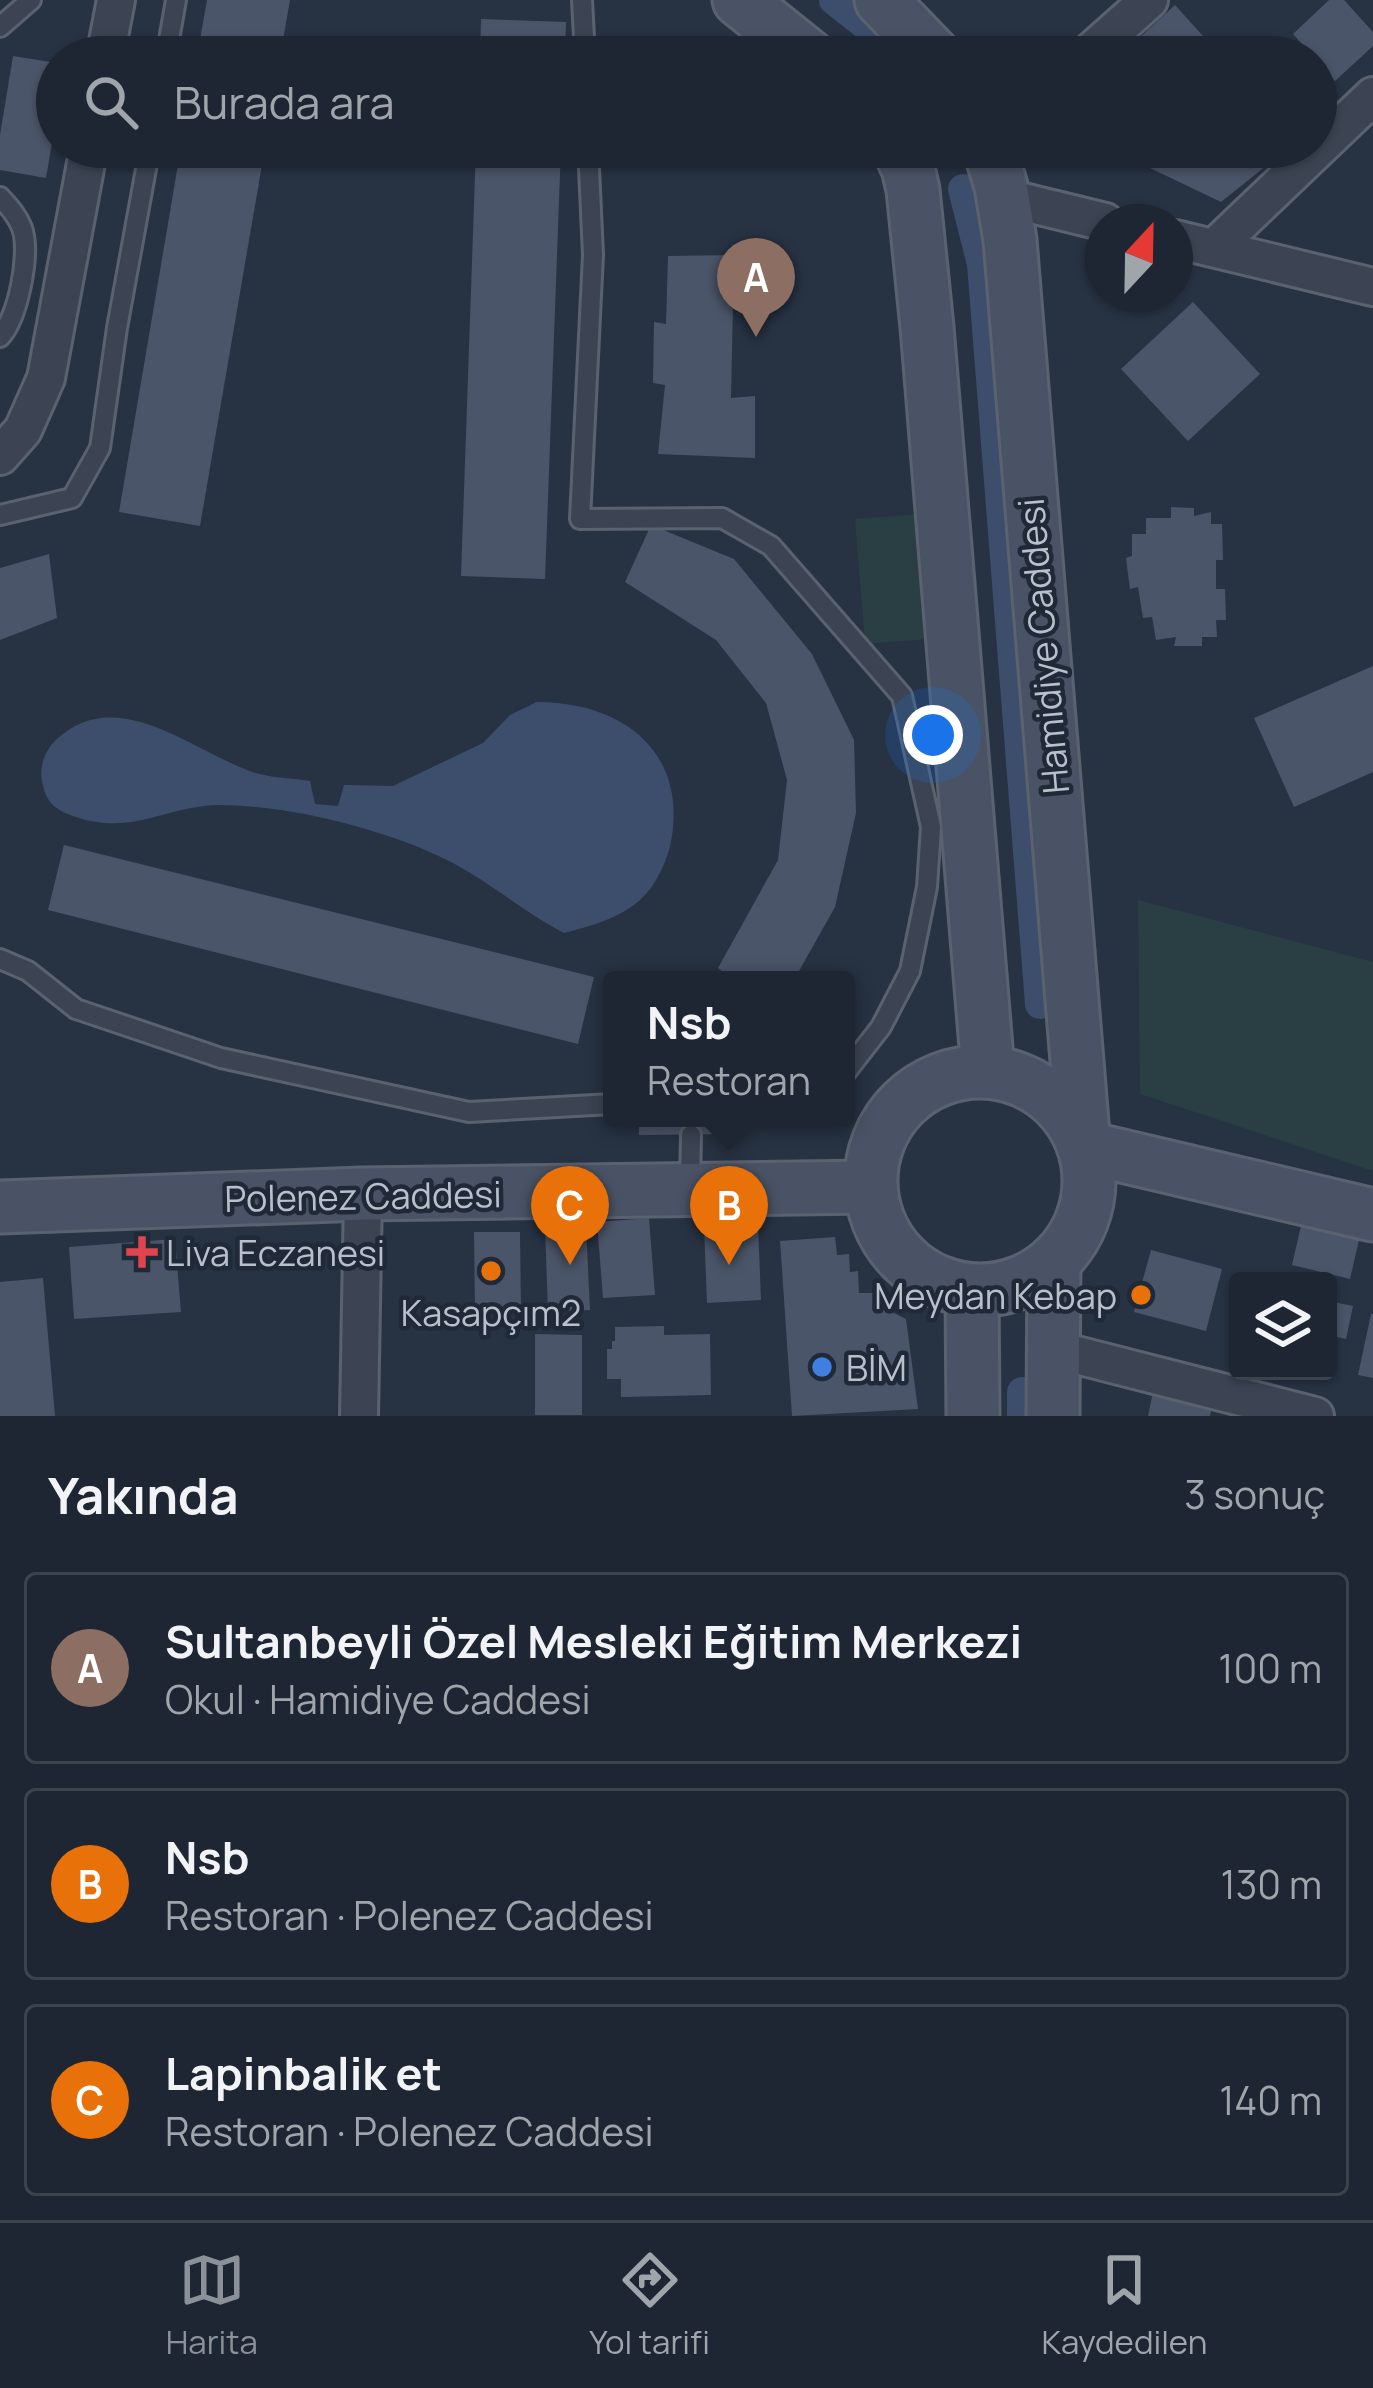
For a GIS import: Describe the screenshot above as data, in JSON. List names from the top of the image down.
{
  "streets": {
    "street": ["Hamidiye Caddesi", "Polenez Caddesi"]
  },
  "crossings": [
    ["Hamidiye Caddesi", "Polenez Caddesi"]
  ],
  "places": {
    "health": ["Liva Eczanesi"],
    "other": ["Kasapçım2", "Meydan Kebap", "BİM"]
  },
  "north": "top",
  "page": {
    "search": "Burada ara",
    "pins": ["A", "B", "C"],
    "popup": ["Nsb", "Restoran"],
    "heading": ["Yakında", "3 sonuç"],
    "list": [
      {
        "mark": "A",
        "name": "Sultanbeyli Özel Mesleki Eğitim Merkezi",
        "note": "Okul · Hamidiye Caddesi",
        "value": "100 m"
      },
      {
        "mark": "B",
        "name": "Nsb",
        "note": "Restoran · Polenez Caddesi",
        "value": "130 m"
      },
      {
        "mark": "C",
        "name": "Lapinbalik et",
        "note": "Restoran · Polenez Caddesi",
        "value": "140 m"
      }
    ],
    "nav": ["Harita", "Yol tarifi", "Kaydedilen"]
  }
}
